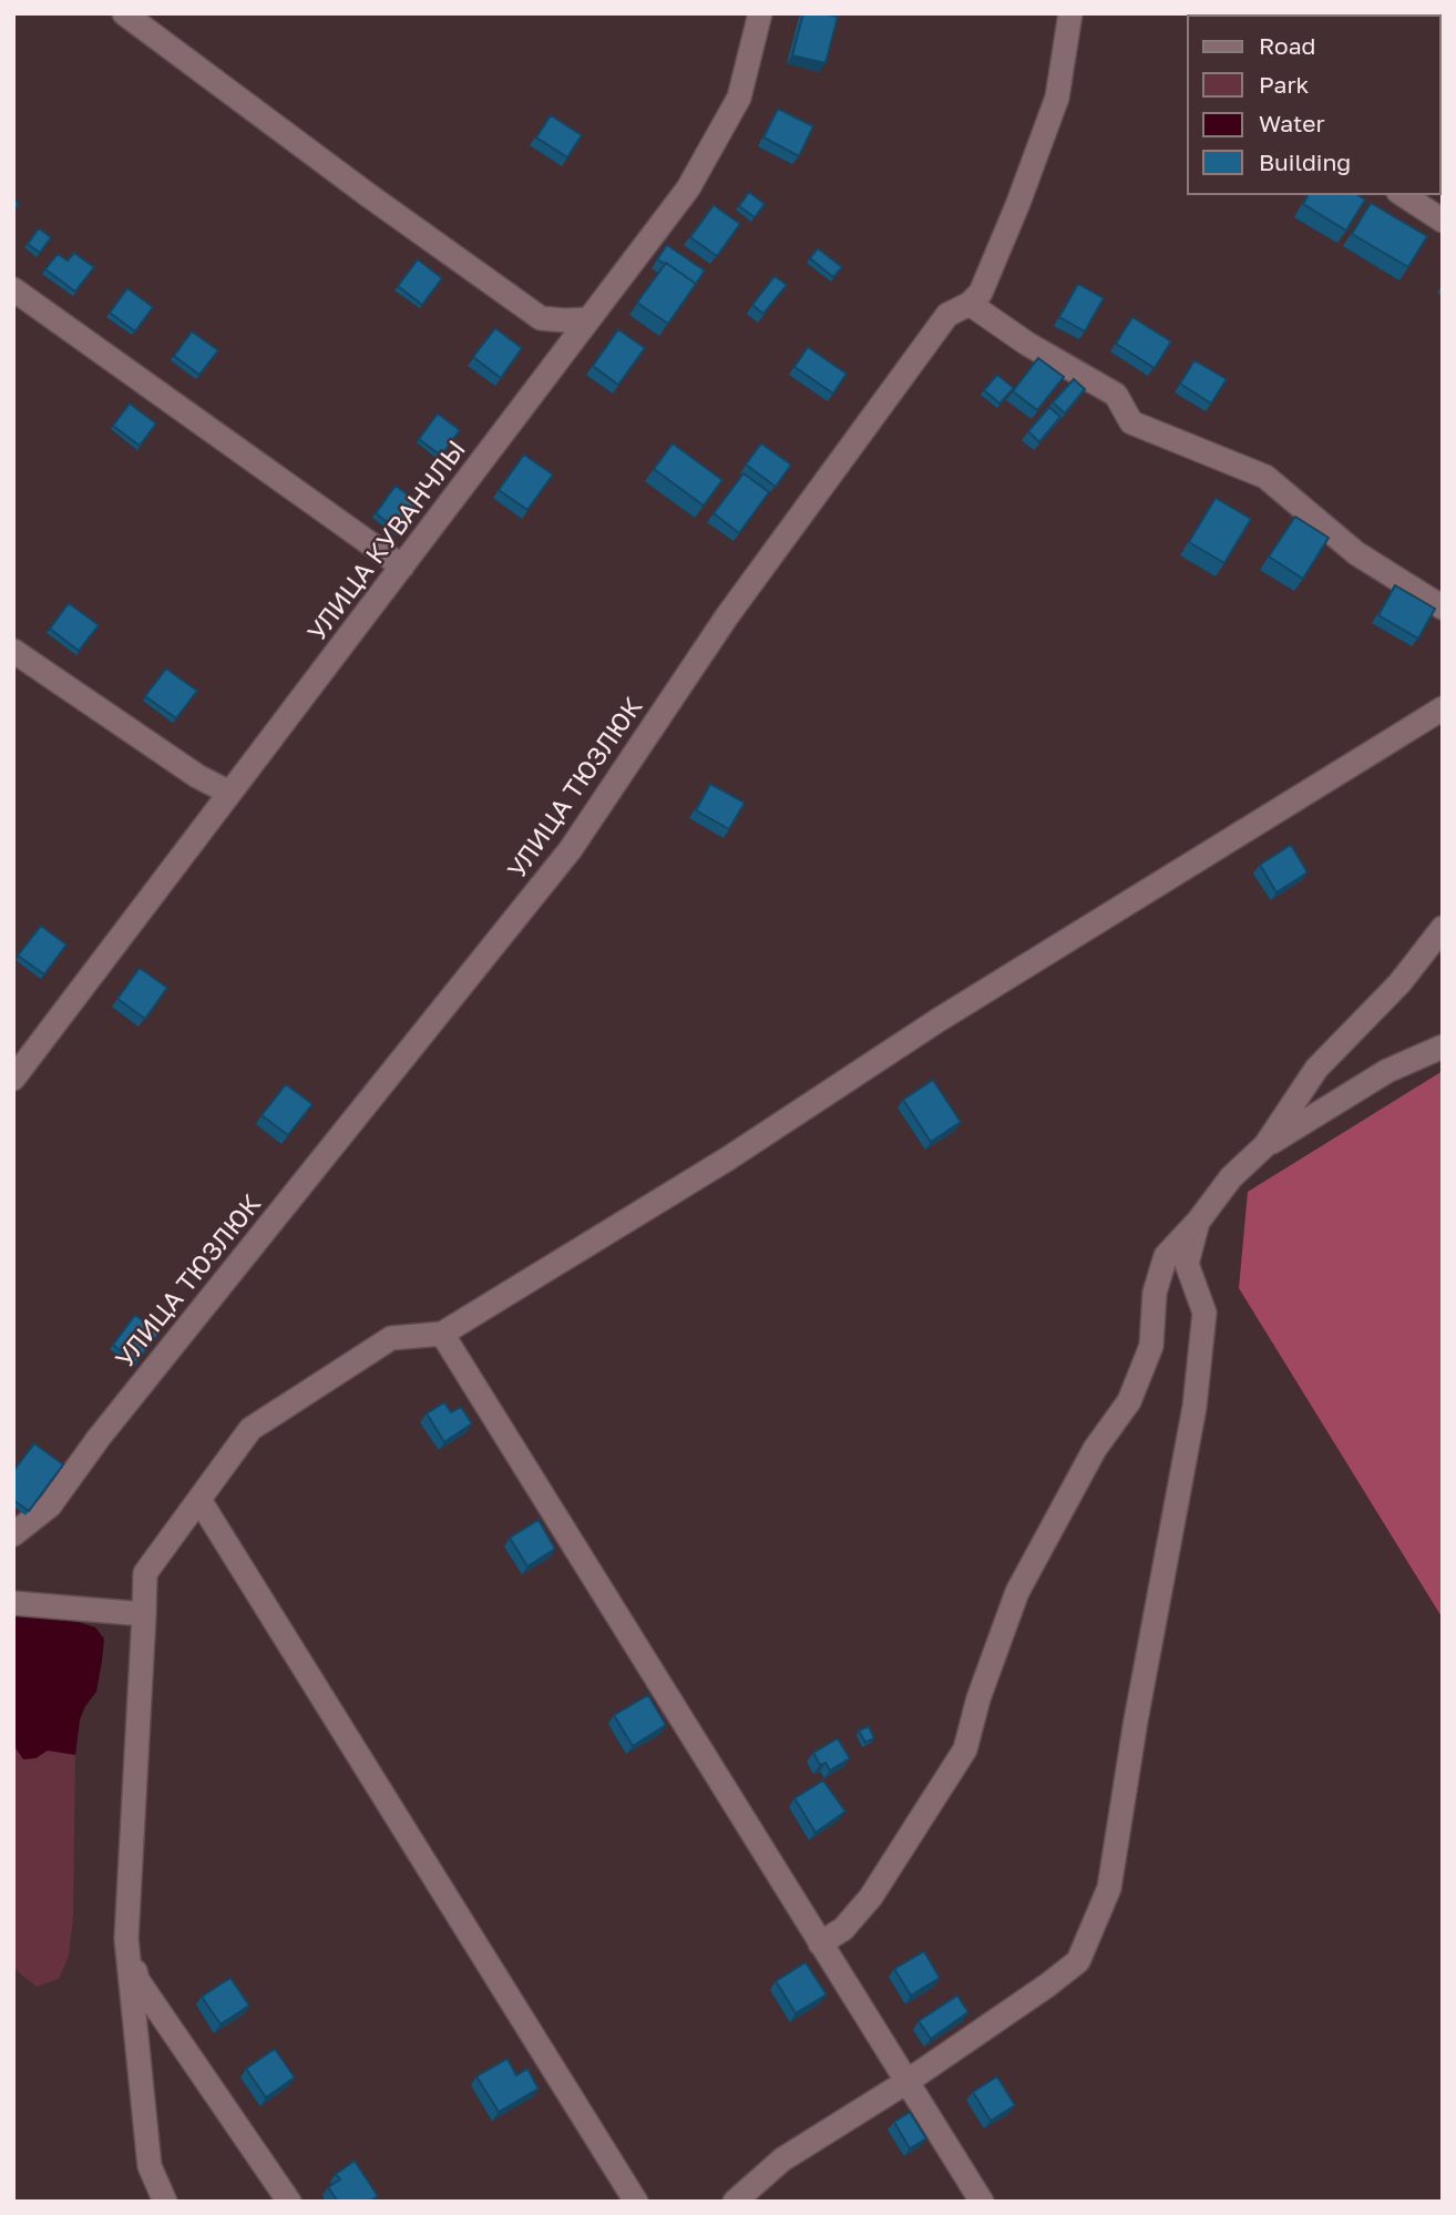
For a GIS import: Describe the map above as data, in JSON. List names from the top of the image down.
{
  "streets": {
    "street": ["УЛИЦА КУВАНЧЛЫ", "УЛИЦА ТЮЗЛЮК"]
  },
  "legend": [
    "Road",
    "Park",
    "Water",
    "Building"
  ]
}
